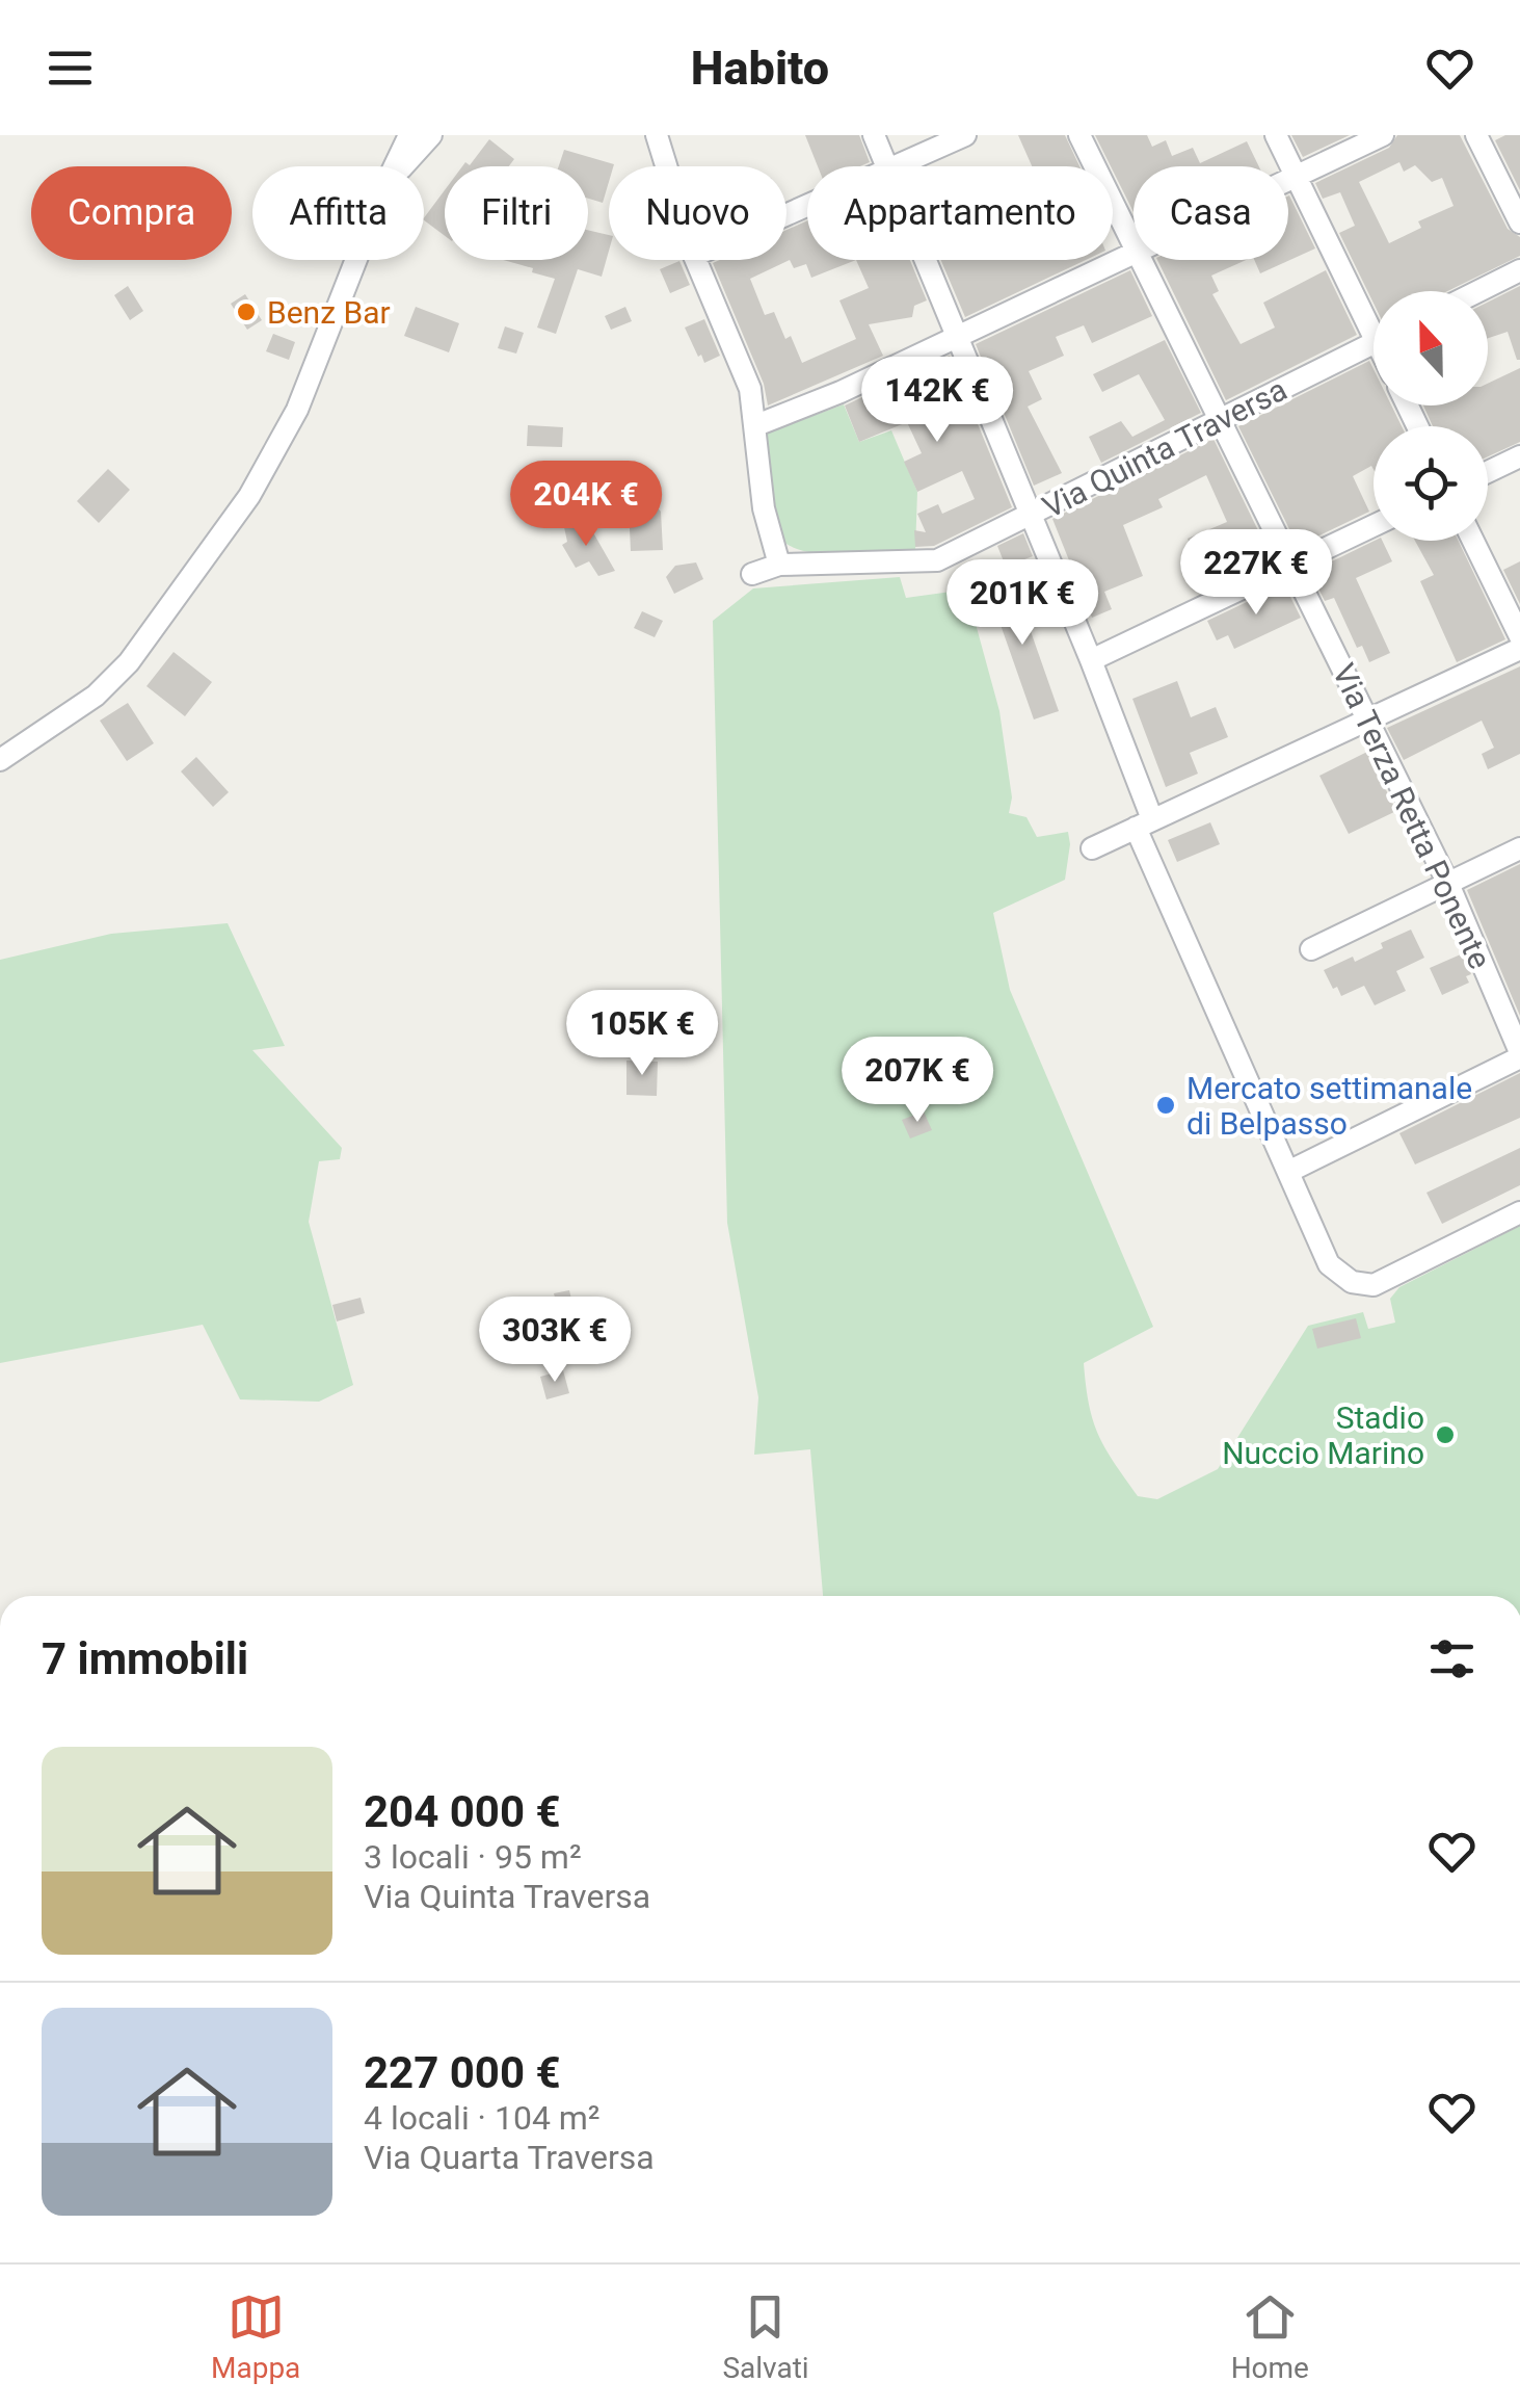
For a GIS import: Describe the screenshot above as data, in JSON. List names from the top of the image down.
{
  "streets": {
    "street": ["Via Quinta Traversa", "Via Terza Retta Ponente"]
  },
  "crossings": [
    ["Via Quinta Traversa", "Via Terza Retta Ponente"]
  ],
  "places": ["Benz Bar", "Mercato settimanale di Belpasso", "Stadio Nuccio Marino"],
  "north": "top",
  "page": {
    "header": "Habito",
    "chip": [
      "Compra",
      "Affitta",
      "Filtri",
      "Nuovo",
      "Appartamento",
      "Casa"
    ],
    "price": [
      "142K €",
      "204K €",
      "227K €",
      "201K €",
      "105K €",
      "207K €",
      "303K €"
    ],
    "heading": "7 immobili",
    "list": [
      {
        "name": "204 000 €",
        "note": "3 locali · 95 m² · Via Quinta Traversa"
      },
      {
        "name": "227 000 €",
        "note": "4 locali · 104 m² · Via Quarta Traversa"
      }
    ],
    "tabs": ["Mappa", "Salvati", "Home"]
  }
}
